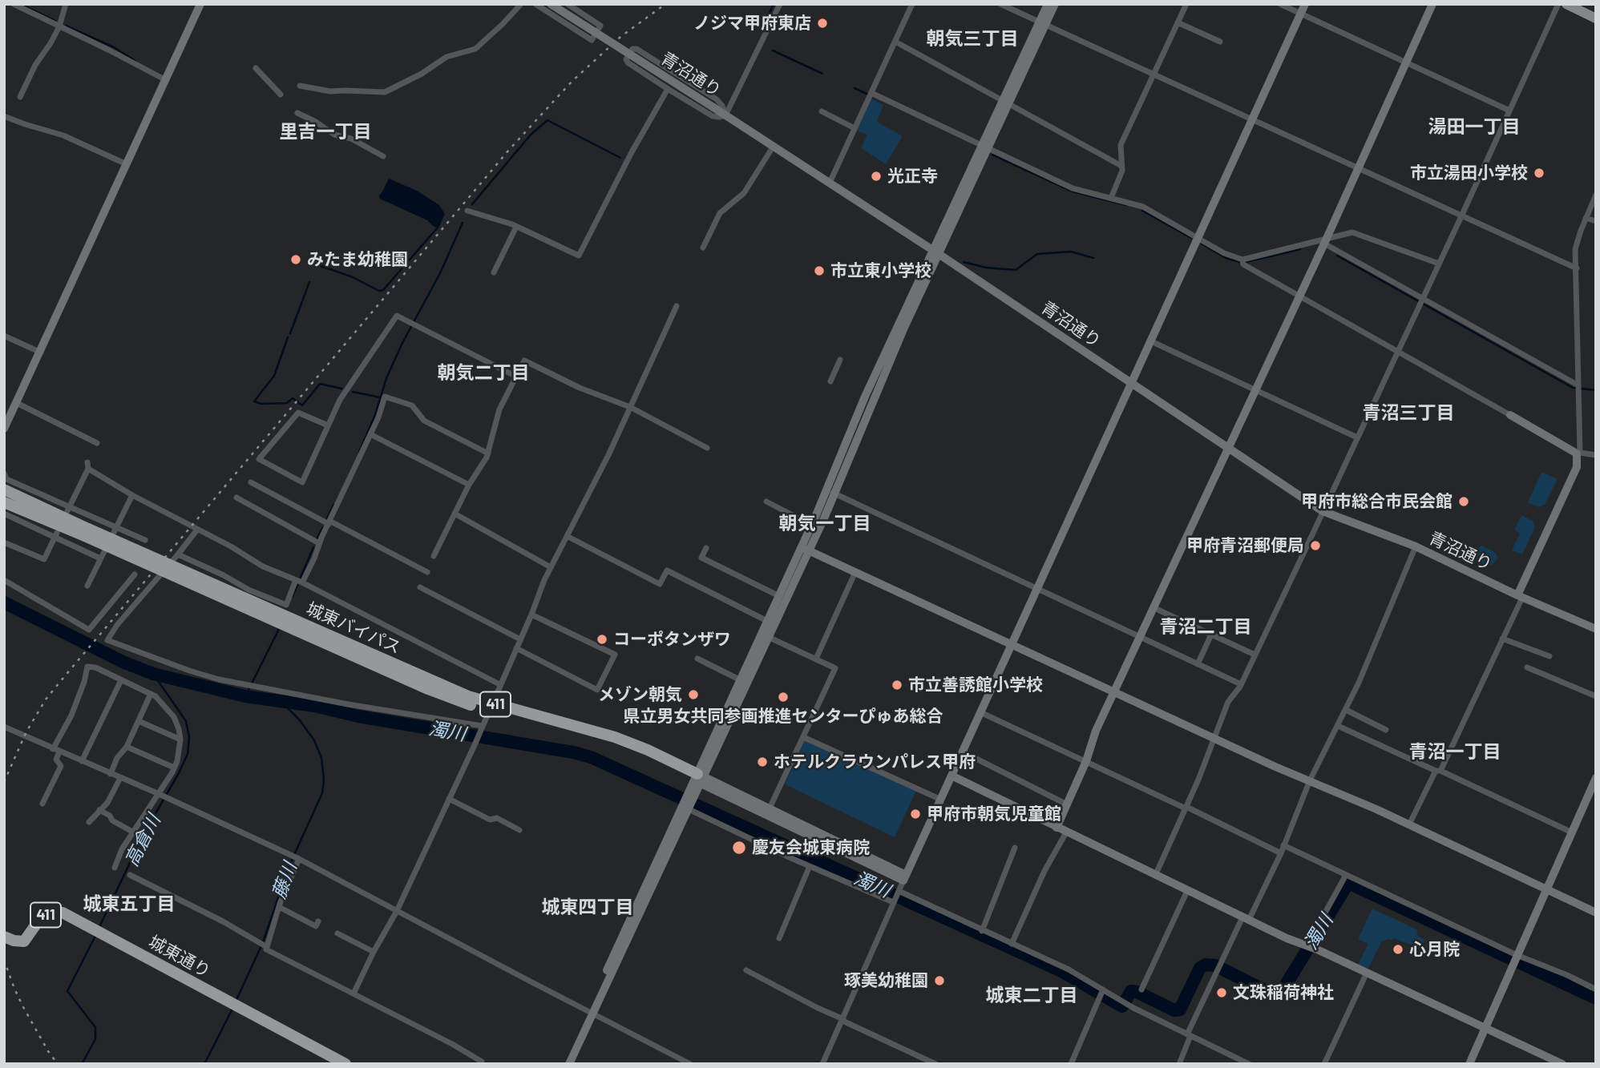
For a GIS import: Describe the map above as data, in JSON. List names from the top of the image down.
{
  "streets": {
    "highway": ["城東バイパス", "411", "城東通り"],
    "street": ["青沼通り"]
  },
  "districts": [
    "朝気三丁目",
    "湯田一丁目",
    "里吉一丁目",
    "朝気二丁目",
    "青沼三丁目",
    "朝気一丁目",
    "青沼二丁目",
    "青沼一丁目",
    "城東五丁目",
    "城東四丁目",
    "城東二丁目"
  ],
  "water": ["濁川", "高倉川", "藤川"],
  "places": [
    "ノジマ甲府東店",
    "市立湯田小学校",
    "光正寺",
    "みたま幼稚園",
    "市立東小学校",
    "甲府市総合市民会館",
    "甲府青沼郵便局",
    "コーポタンザワ",
    "市立善誘館小学校",
    "メゾン朝気",
    "県立男女共同参画推進センターぴゅあ総合",
    "ホテルクラウンパレス甲府",
    "甲府市朝気児童館",
    "慶友会城東病院",
    "心月院",
    "琢美幼稚園",
    "文珠稲荷神社"
  ]
}
